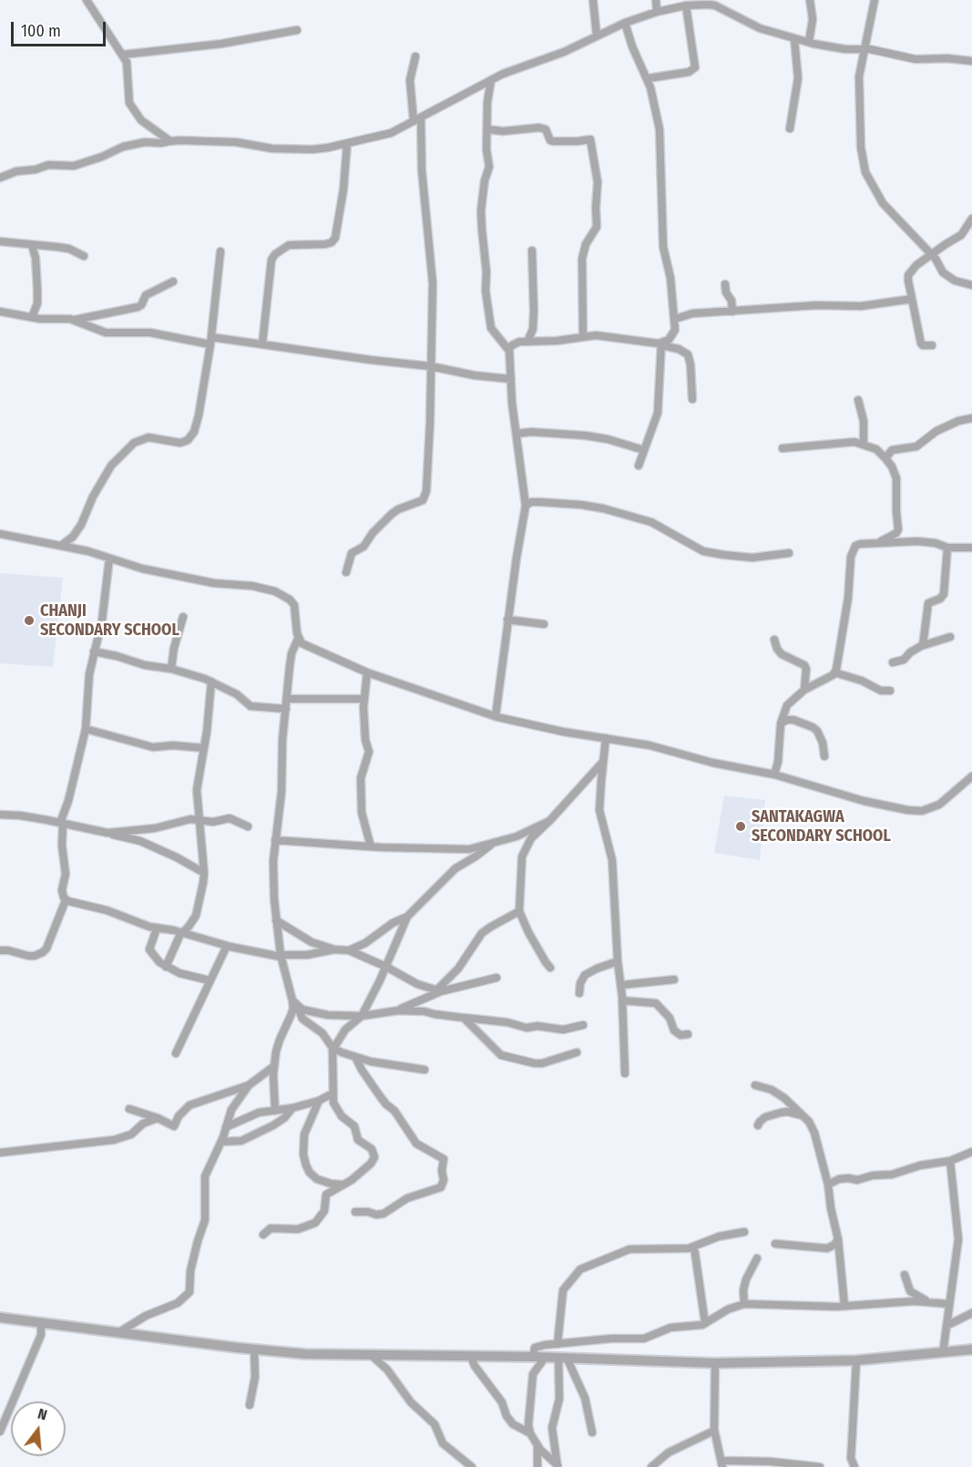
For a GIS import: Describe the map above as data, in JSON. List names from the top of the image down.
{
  "places": ["CHANJI SECONDARY SCHOOL", "SANTAKAGWA SECONDARY SCHOOL"],
  "scale_bar": "100 m",
  "north": "top"
}
